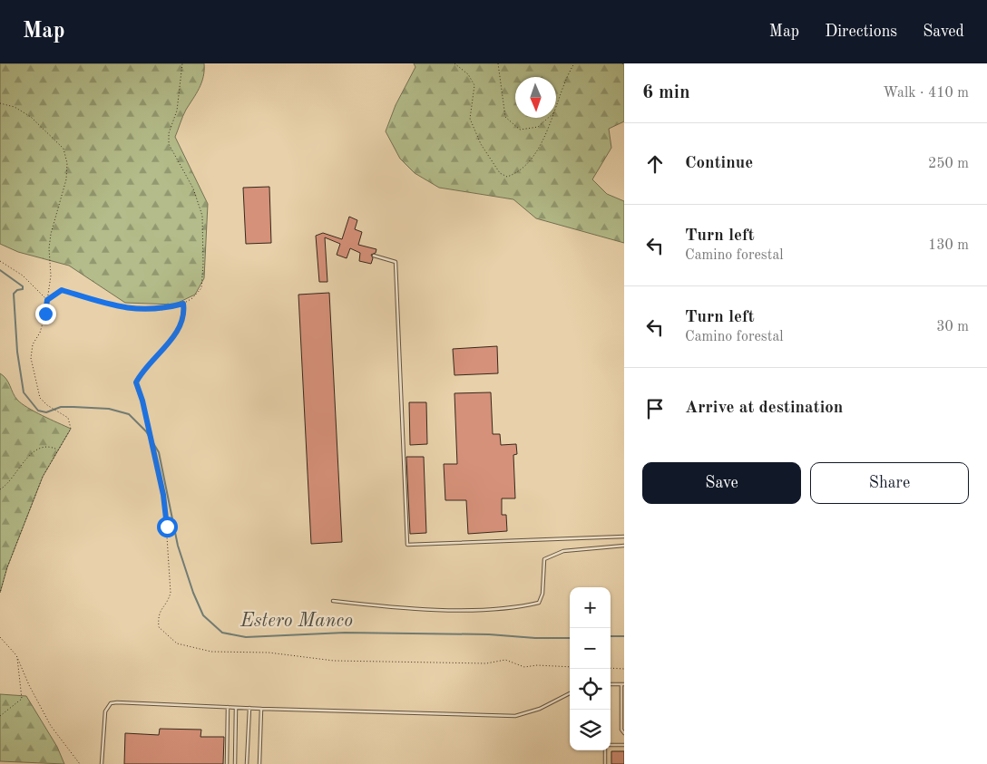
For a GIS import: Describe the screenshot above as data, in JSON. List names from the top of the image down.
{
  "water": ["Estero Manco"],
  "north": "bottom",
  "page": {
    "header": "Map",
    "nav": ["Map", "Directions", "Saved"],
    "heading": ["6 min", "Walk · 410 m"],
    "list": [
      ["Continue", "250 m"],
      ["Turn left", "Camino forestal", "130 m"],
      ["Turn left", "Camino forestal", "30 m"],
      "Arrive at destination"
    ],
    "buttons": ["Save", "Share"],
    "map_buttons": ["+", "−"]
  }
}
